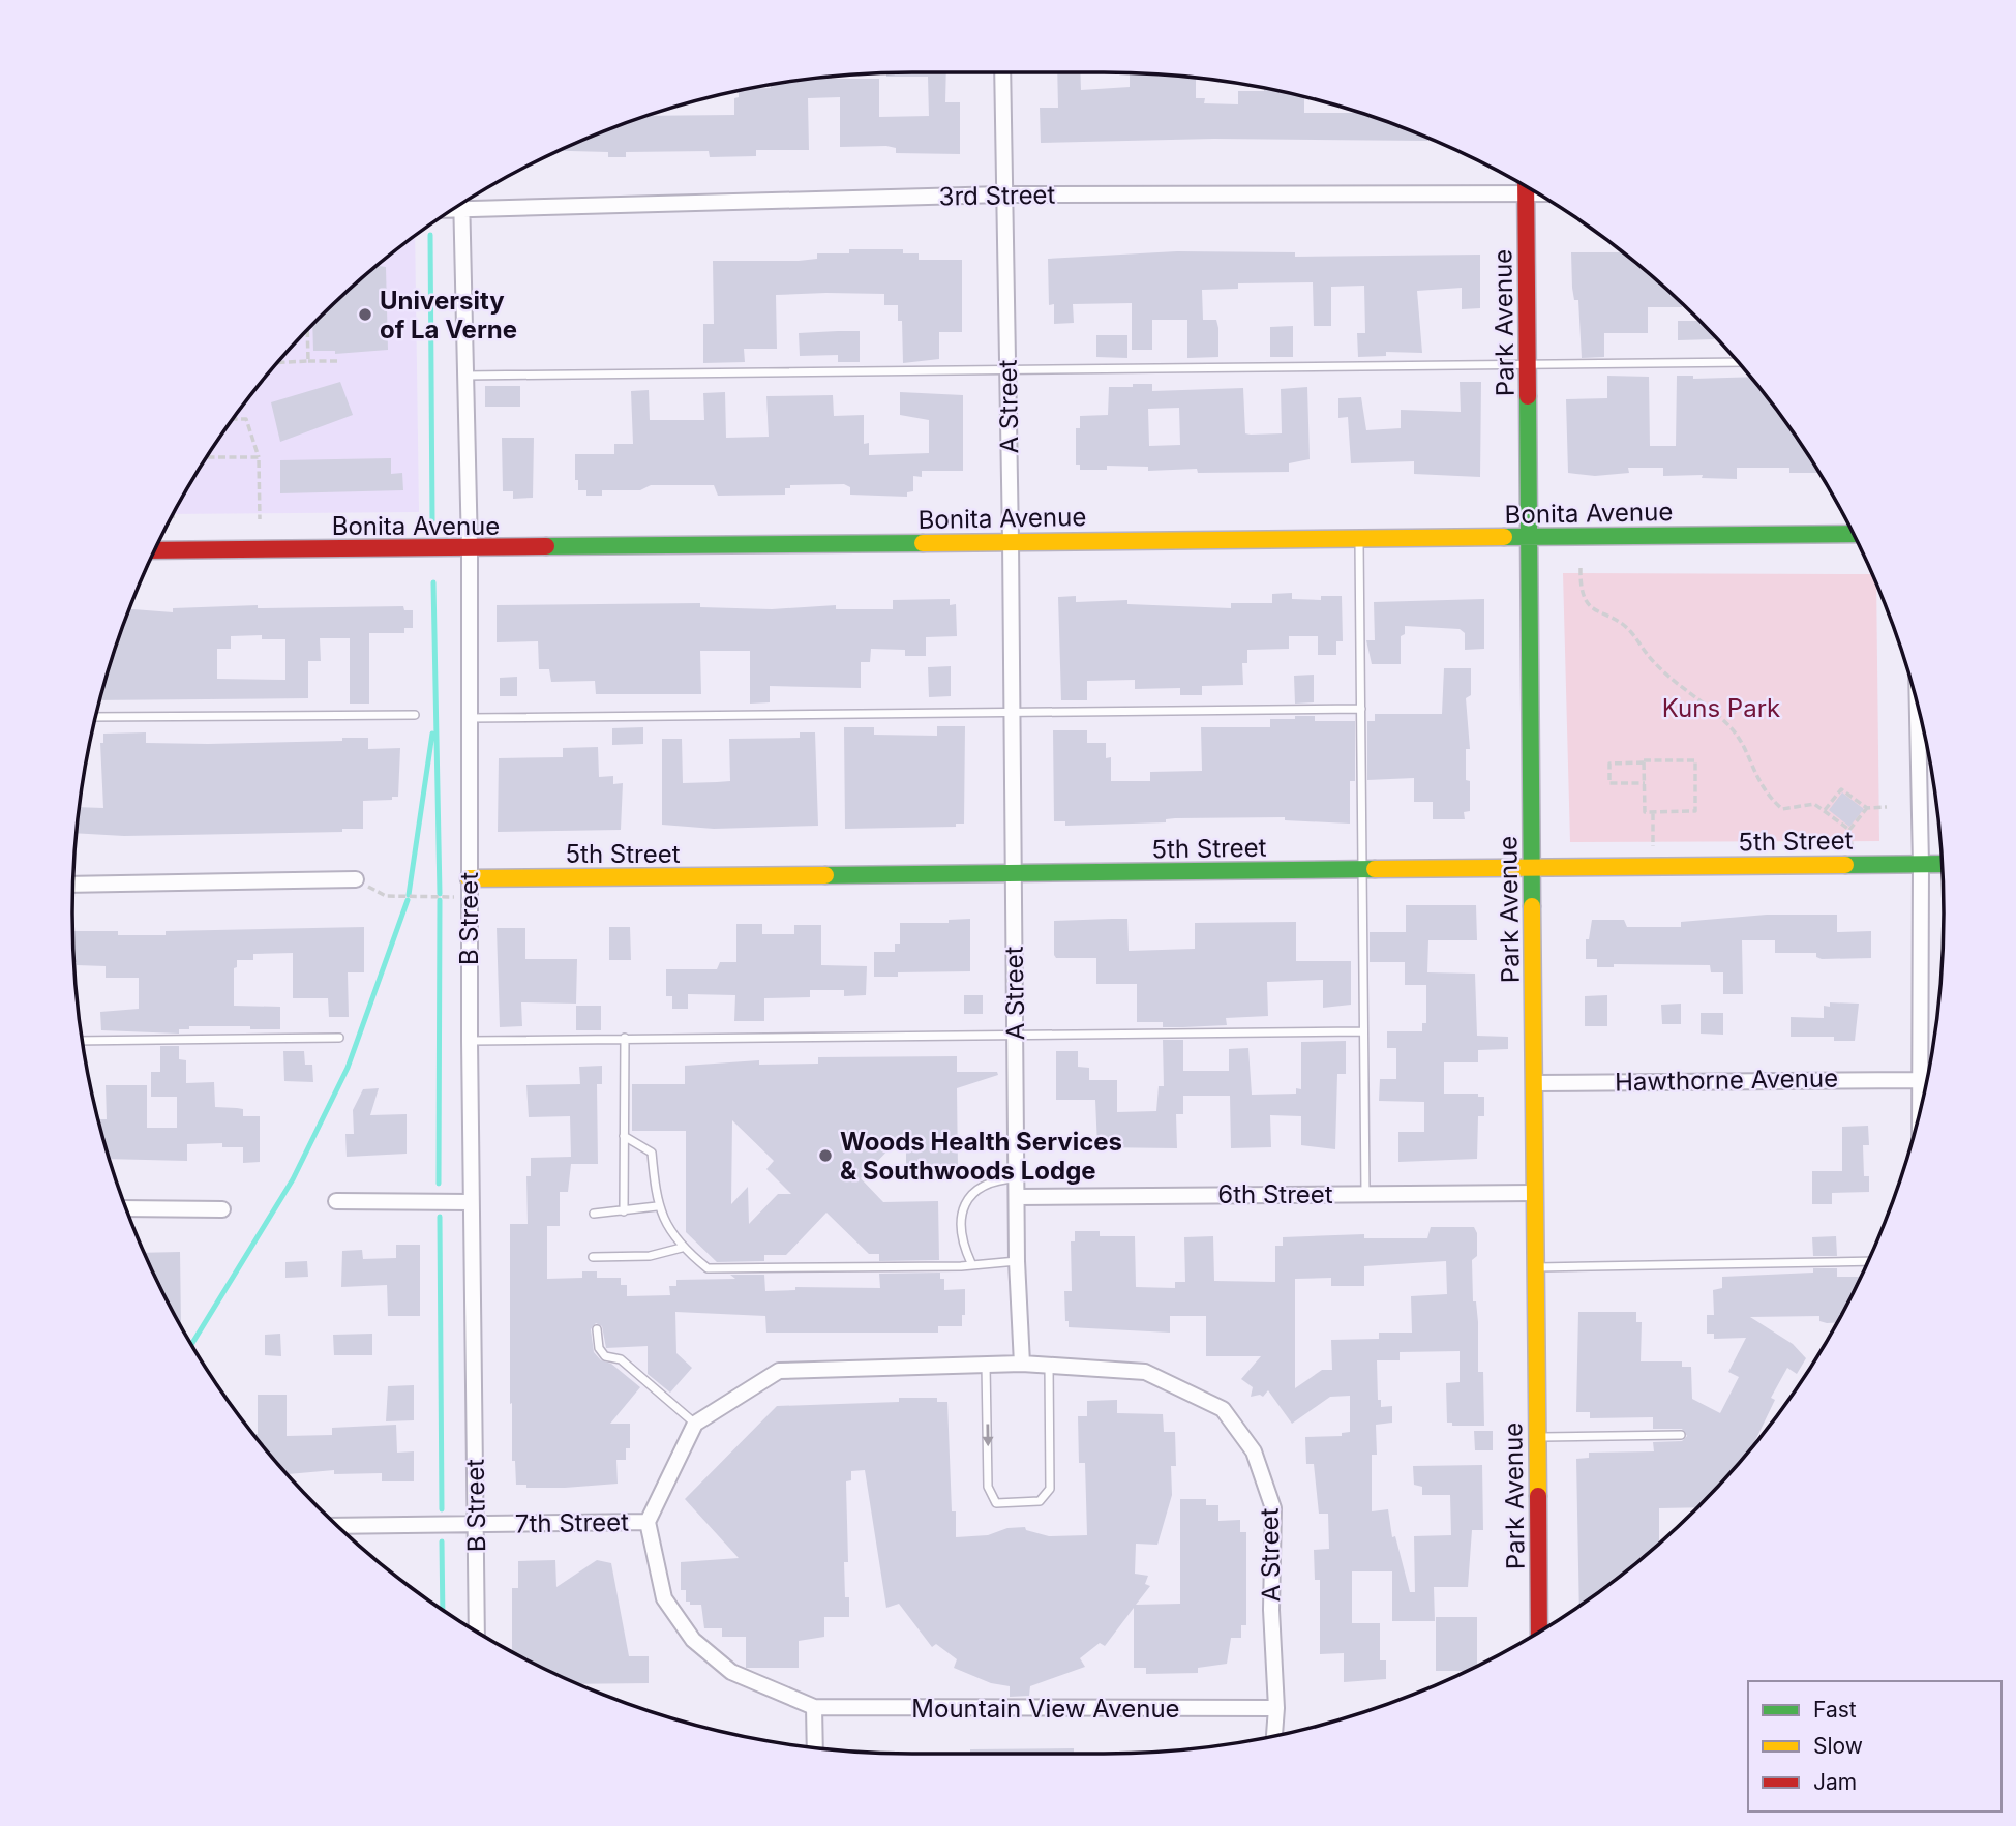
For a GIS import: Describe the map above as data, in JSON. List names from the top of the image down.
{
  "streets": {
    "street": [
      "3rd Street",
      "Park Avenue",
      "A Street",
      "Bonita Avenue",
      "5th Street",
      "B Street",
      "Hawthorne Avenue",
      "6th Street",
      "7th Street",
      "Mountain View Avenue"
    ]
  },
  "crossings": [
    ["3rd Street", "Park Avenue"],
    ["3rd Street", "A Street"],
    ["3rd Street", "B Street"],
    ["Park Avenue", "Bonita Avenue"],
    ["Park Avenue", "5th Street"],
    ["Park Avenue", "Hawthorne Avenue"],
    ["Park Avenue", "6th Street"],
    ["A Street", "Bonita Avenue"],
    ["A Street", "5th Street"],
    ["A Street", "6th Street"],
    ["A Street", "Mountain View Avenue"],
    ["Bonita Avenue", "B Street"],
    ["5th Street", "B Street"],
    ["B Street", "7th Street"]
  ],
  "parks": ["Kuns Park"],
  "places": ["University of La Verne", "Woods Health Services & Southwoods Lodge"],
  "legend": ["Fast", "Slow", "Jam"]
}
